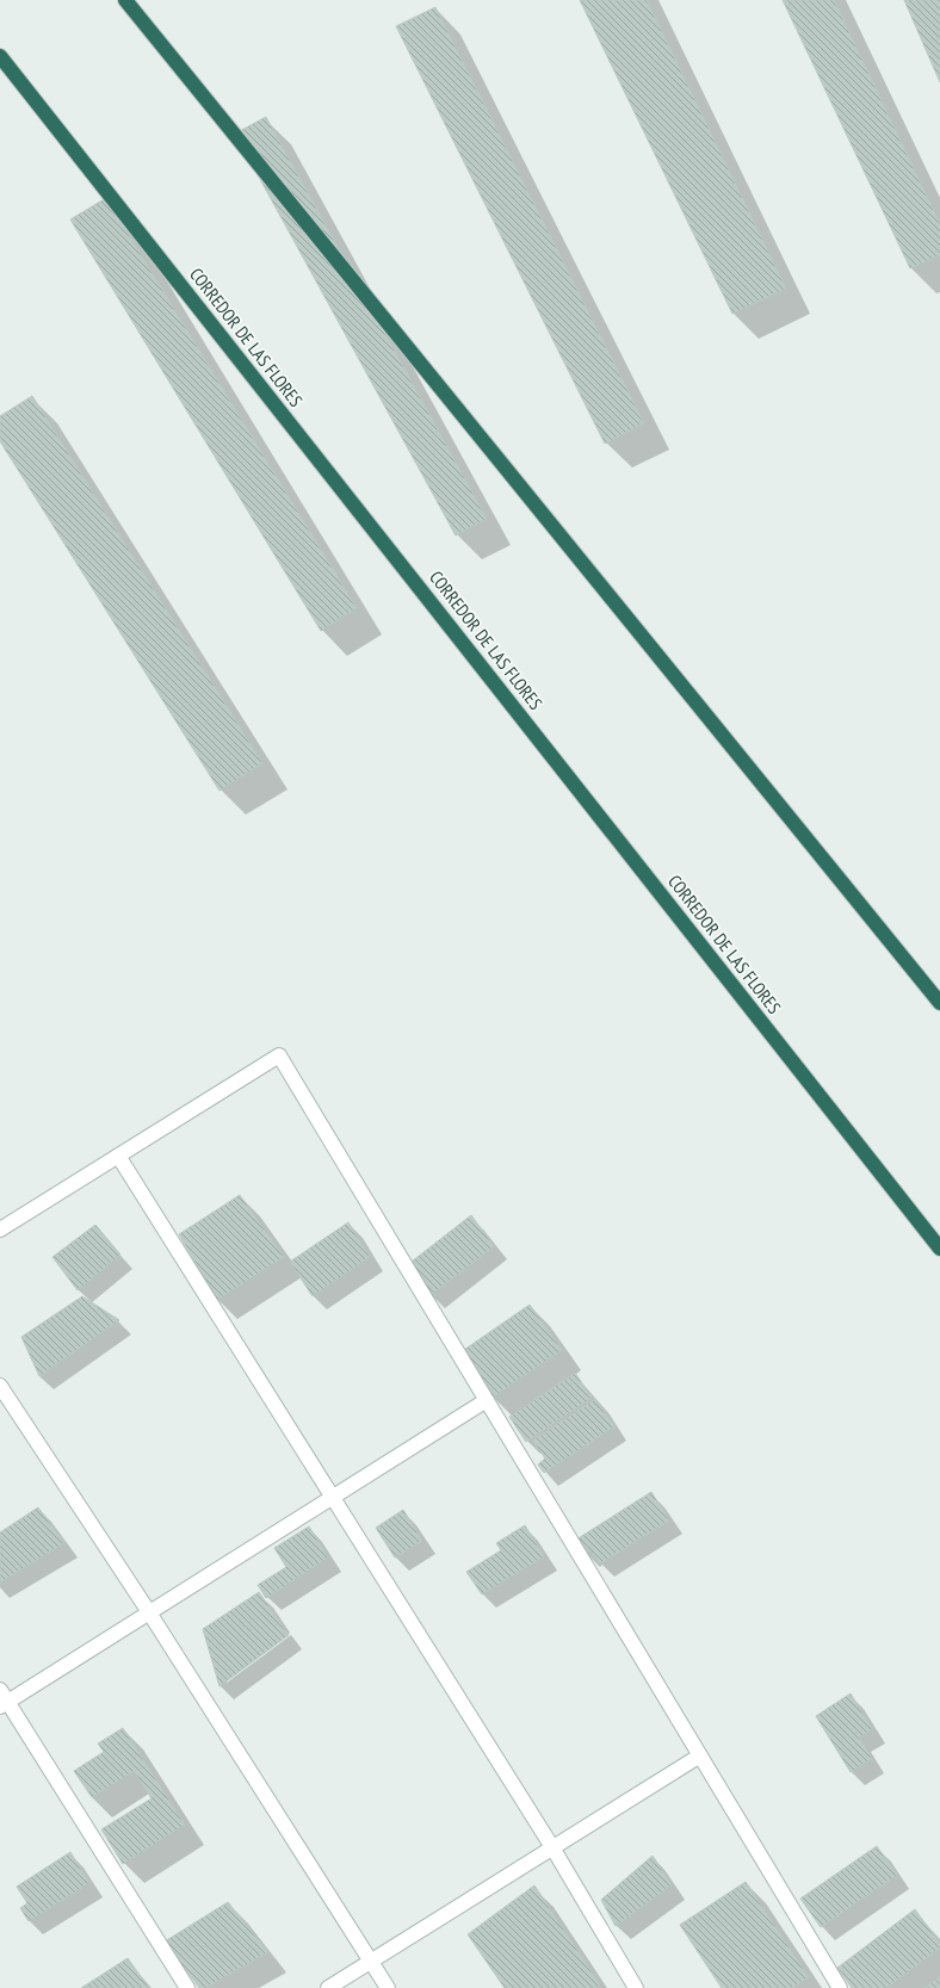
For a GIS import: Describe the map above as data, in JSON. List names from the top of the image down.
{
  "streets": {
    "highway": ["CORREDOR DE LAS FLORES"]
  }
}
